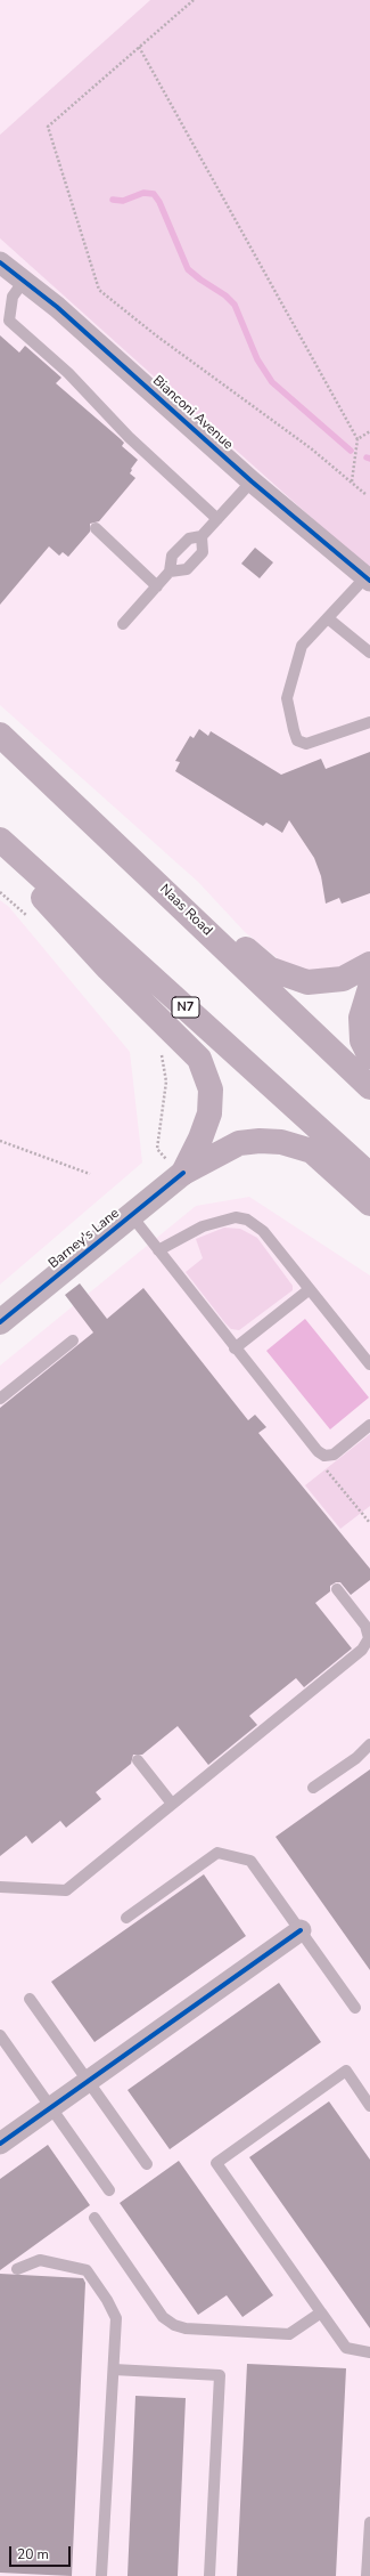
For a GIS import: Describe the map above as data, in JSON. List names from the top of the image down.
{
  "streets": {
    "highway": ["Naas Road", "N7"],
    "street": ["Bianconi Avenue", "Barney's Lane"]
  },
  "crossings": [
    ["N7", "Barney's Lane"]
  ],
  "scale_bar": "20 m"
}
